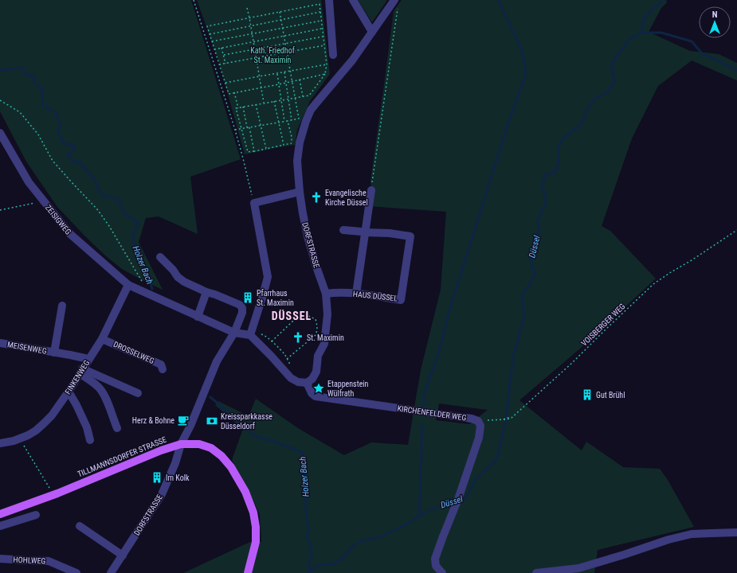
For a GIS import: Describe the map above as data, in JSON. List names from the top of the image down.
{
  "streets": {
    "main road": ["TILLMANNSDORFER STRASSE"],
    "street": [
      "ZEISIGWEG",
      "DORFSTRASSE",
      "HAUS DÜSSEL",
      "MEISENWEG",
      "DROSSELWEG",
      "FINKENWEG",
      "KIRCHENFELDER WEG",
      "HOHLWEG"
    ],
    "path": ["VOISBERGER WEG"]
  },
  "crossings": [
    ["ZEISIGWEG", "FINKENWEG"],
    ["DORFSTRASSE", "HAUS DÜSSEL"],
    ["DORFSTRASSE", "KIRCHENFELDER WEG"],
    ["DORFSTRASSE", "TILLMANNSDORFER STRASSE"],
    ["VOISBERGER WEG", "KIRCHENFELDER WEG"],
    ["MEISENWEG", "FINKENWEG"],
    ["DROSSELWEG", "FINKENWEG"]
  ],
  "districts": ["DÜSSEL"],
  "water": ["Düssel", "Holzer Bach"],
  "parks": ["Kath. Friedhof St. Maximin"],
  "places": {
    "church": ["Evangelische Kirche Düssel", "St. Maximin"],
    "building": ["Pfarrhaus St. Maximin", "Gut Brühl", "Im Kolk"],
    "place": ["Etappenstein Wülfrath"],
    "cafe": ["Herz & Bohne"],
    "bank": ["Kreissparkkasse Düsseldorf"]
  },
  "north": "top"
}
